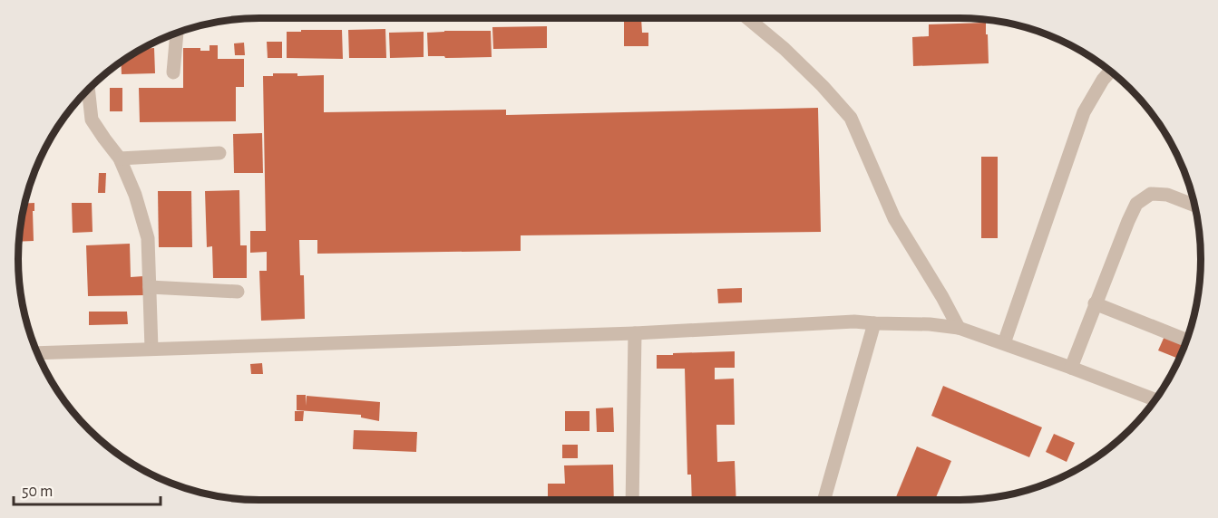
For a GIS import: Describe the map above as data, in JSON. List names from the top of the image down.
{
  "scale_bar": "50 m"
}
